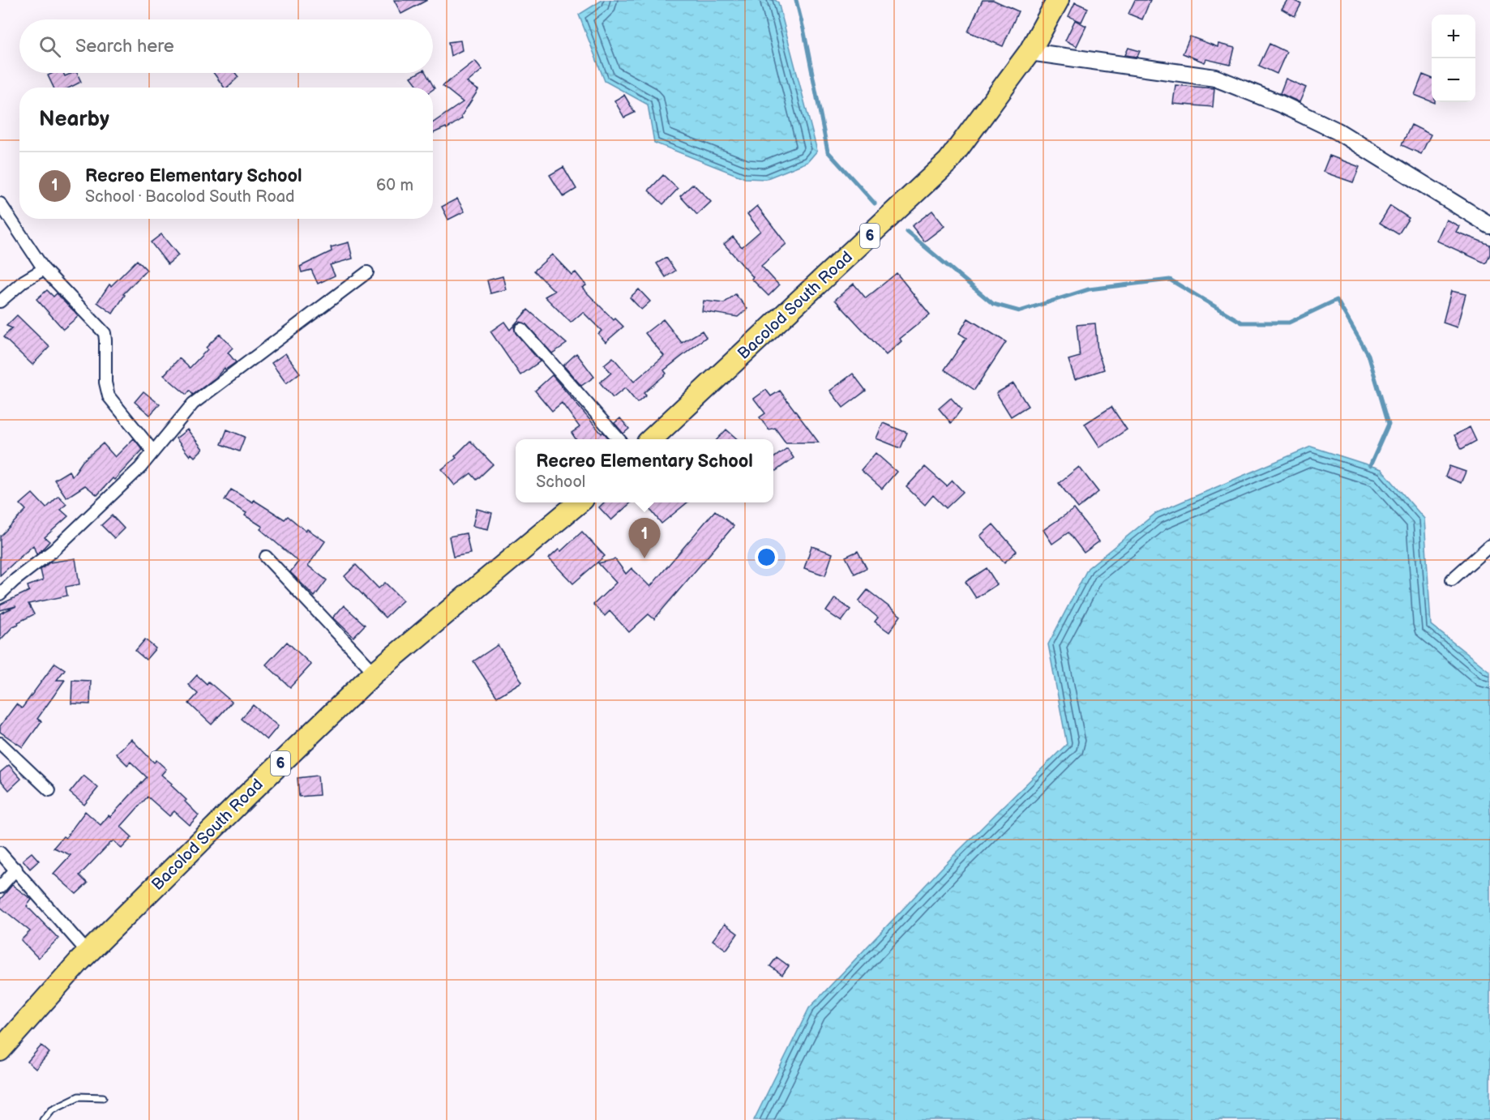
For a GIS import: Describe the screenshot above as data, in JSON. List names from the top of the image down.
{
  "streets": {
    "highway": ["6", "Bacolod South Road"]
  },
  "page": {
    "map_buttons": ["+", "−"],
    "search": "Search here",
    "heading": "Nearby",
    "list": [
      {
        "mark": "1",
        "name": "Recreo Elementary School",
        "note": "School · Bacolod South Road",
        "value": "60 m"
      }
    ],
    "popup": ["Recreo Elementary School", "School"],
    "pins": "1"
  }
}
